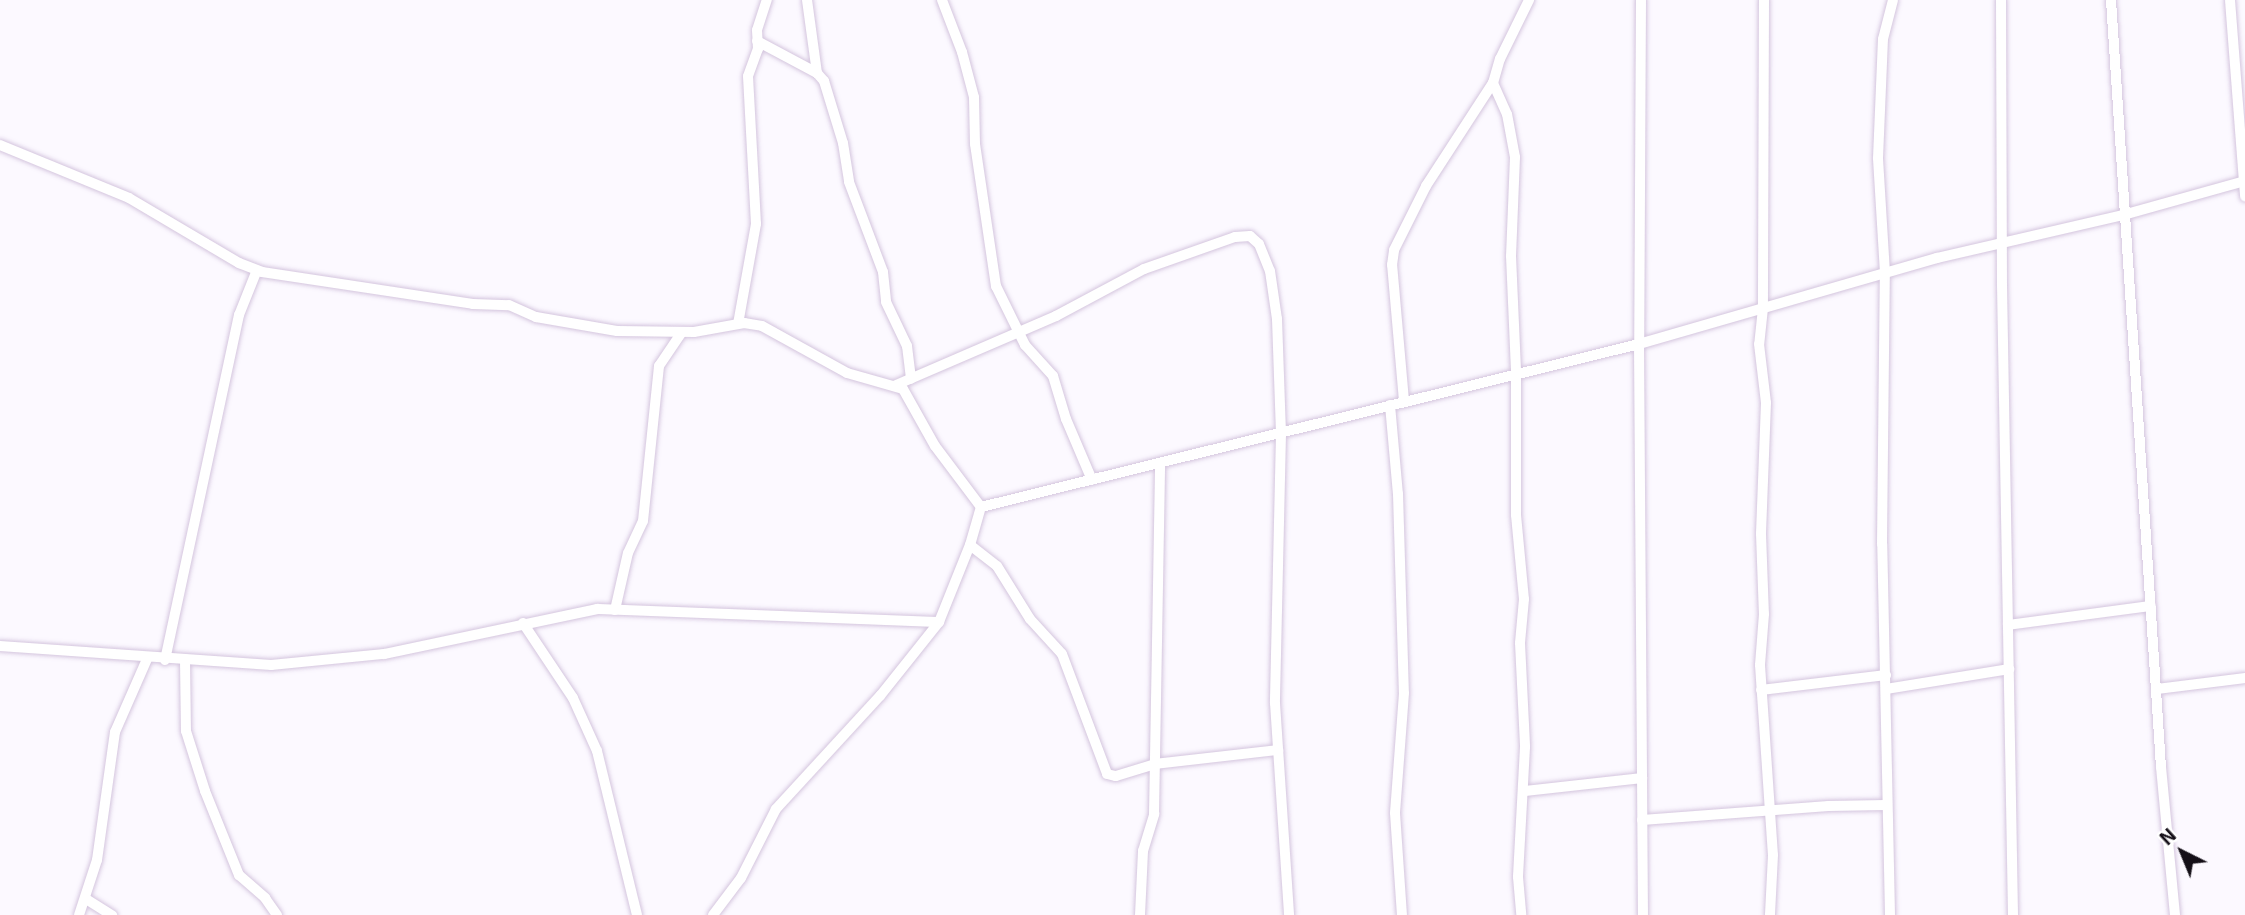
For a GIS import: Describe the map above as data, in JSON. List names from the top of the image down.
{
  "north": "top left"
}
